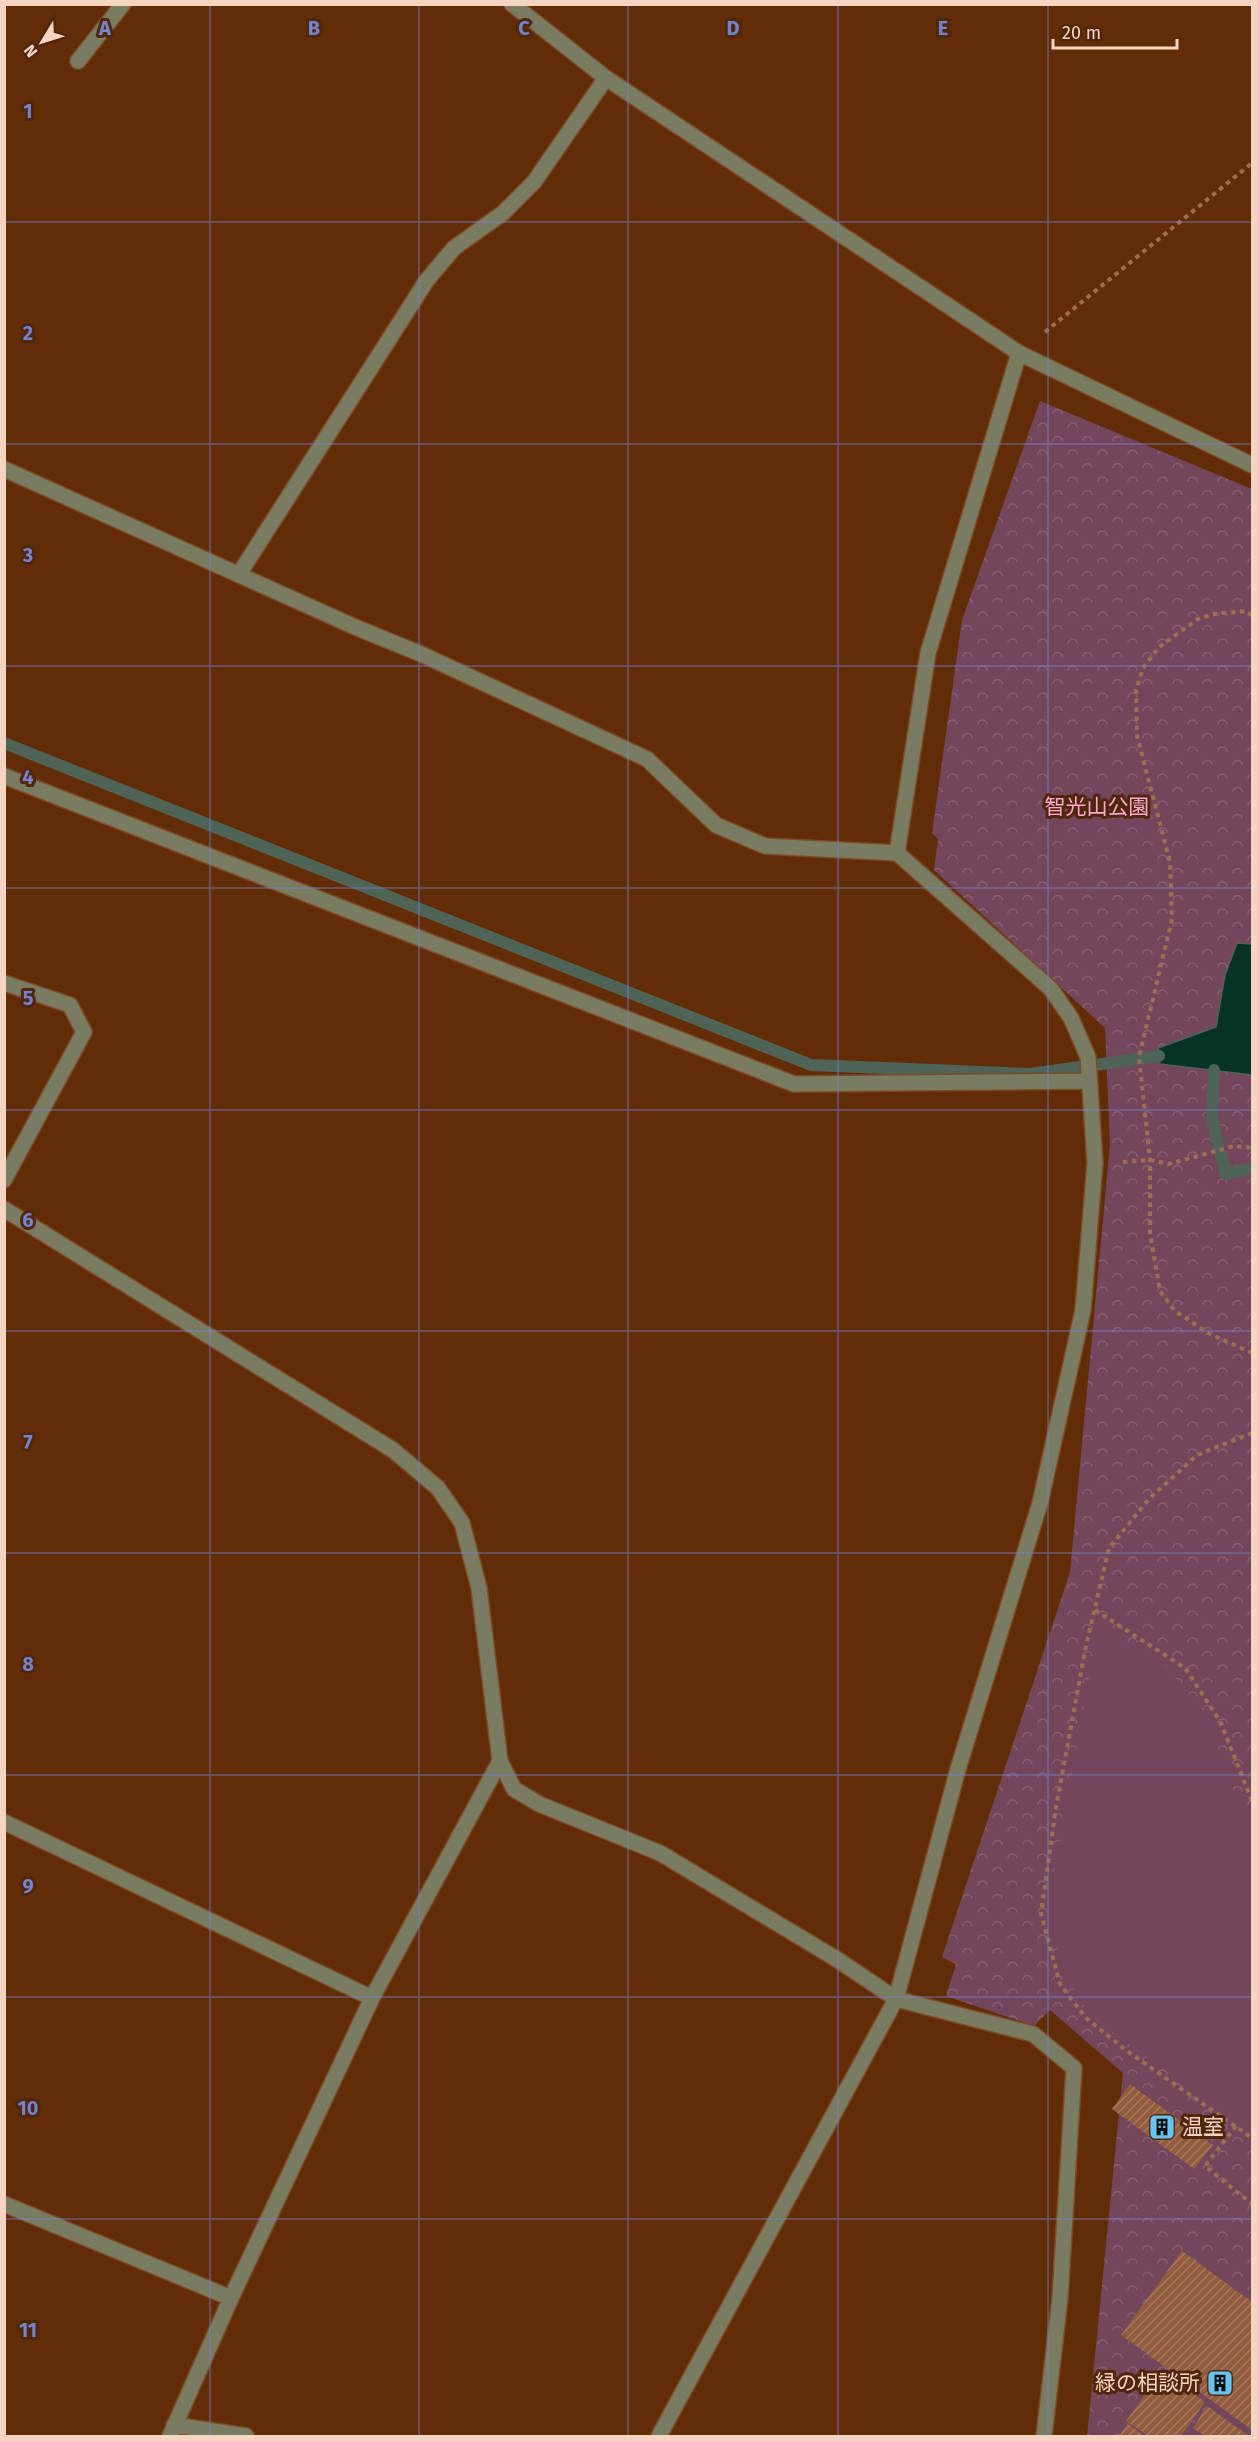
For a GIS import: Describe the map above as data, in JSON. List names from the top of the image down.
{
  "parks": ["智光山公園"],
  "places": {
    "building": ["温室", "緑の相談所"]
  },
  "scale_bar": "20 m",
  "north": "bottom left",
  "grid": {
    "columns": [
      "A",
      "B",
      "C",
      "D",
      "E"
    ],
    "rows": [
      "1",
      "2",
      "3",
      "4",
      "5",
      "6",
      "7",
      "8",
      "9",
      "10",
      "11"
    ]
  }
}
